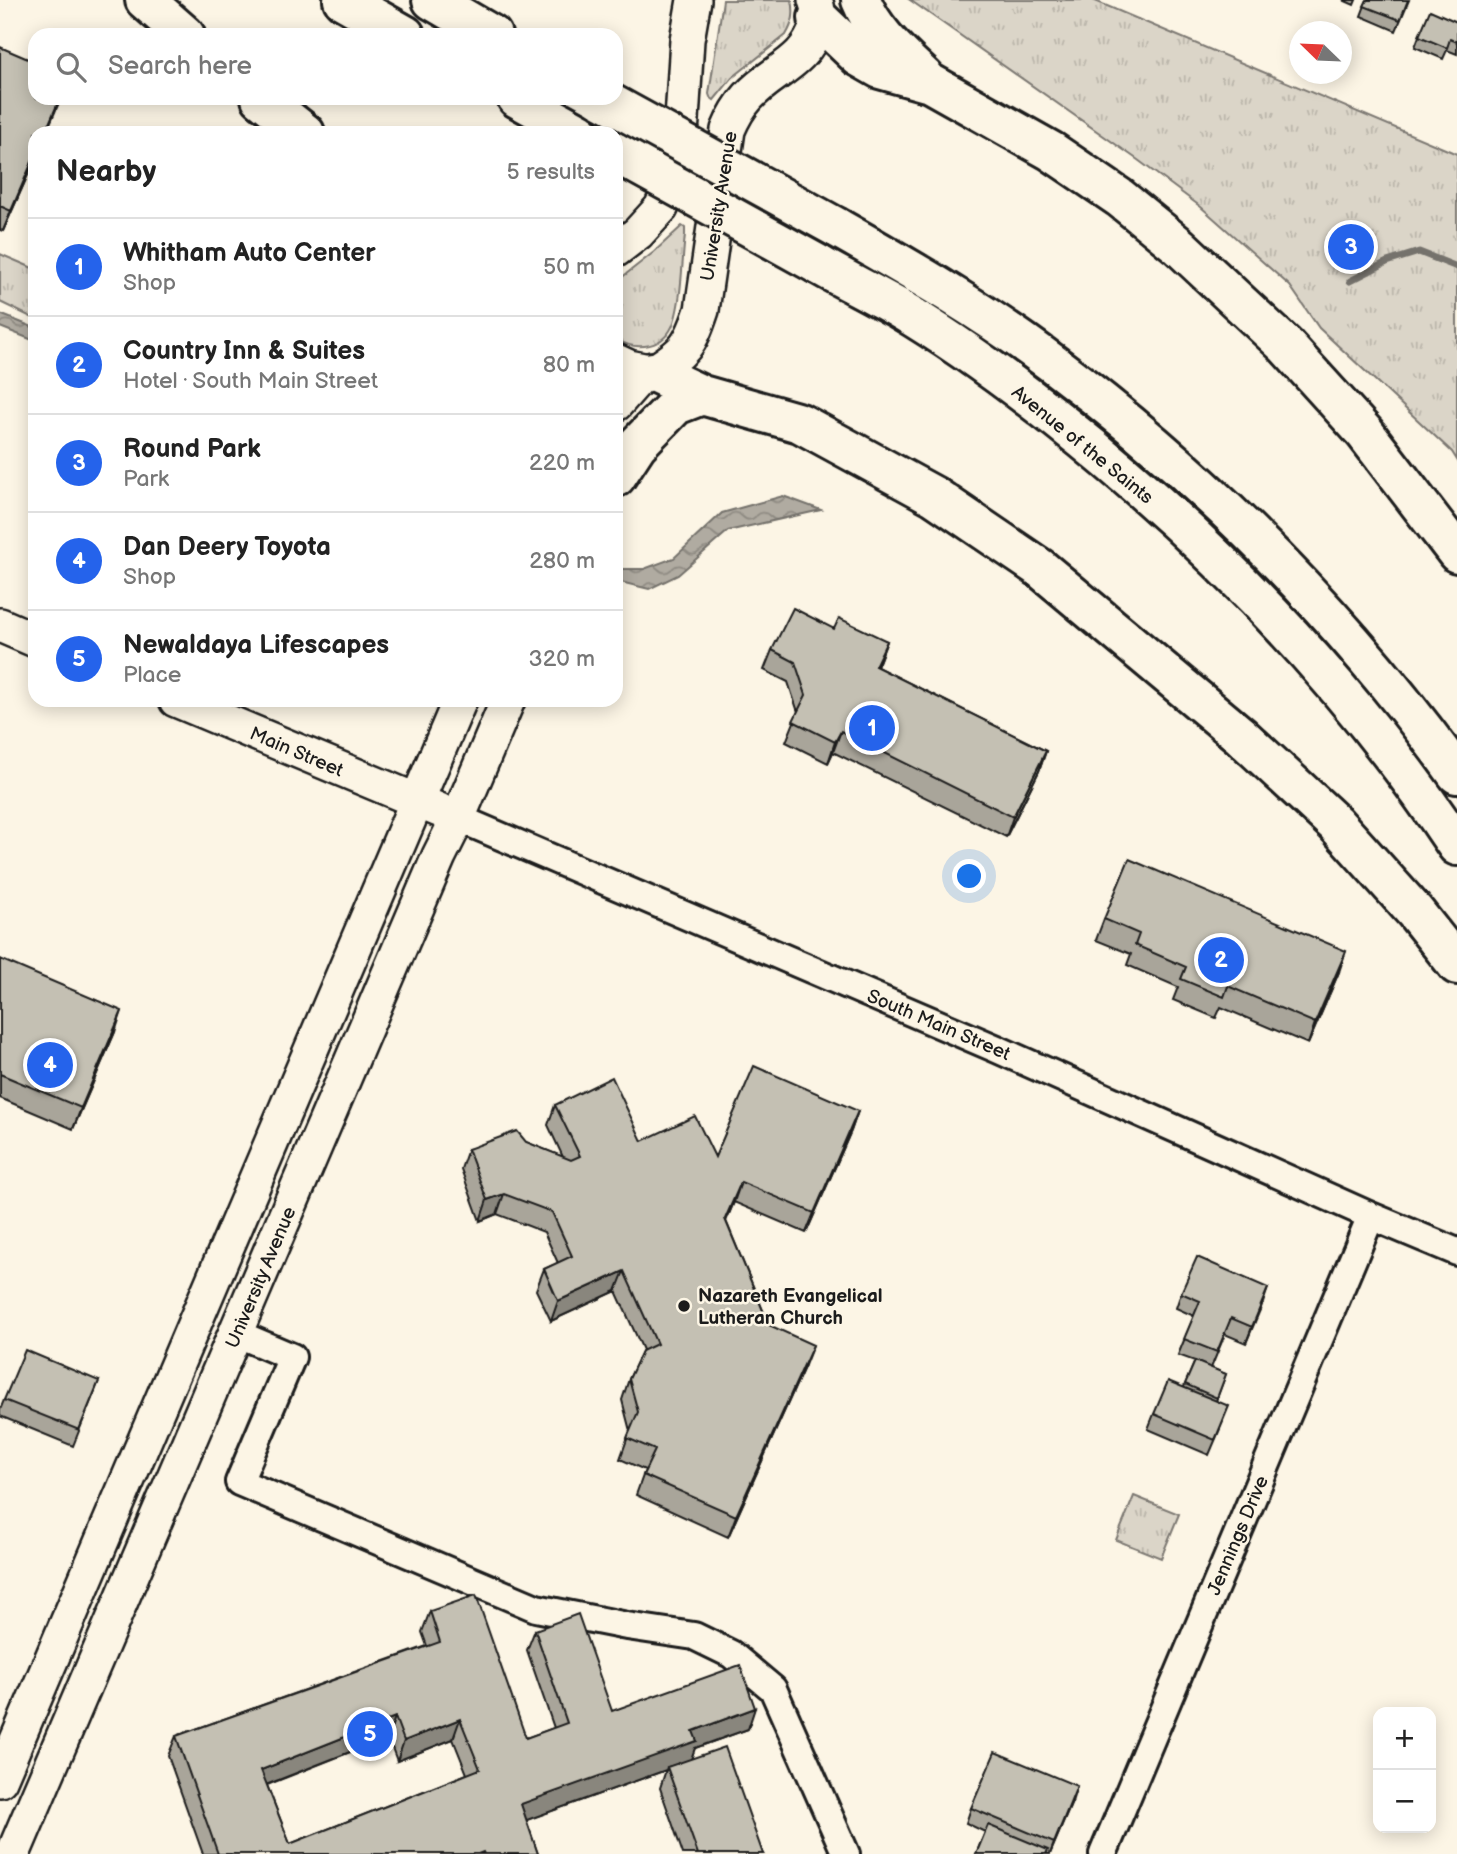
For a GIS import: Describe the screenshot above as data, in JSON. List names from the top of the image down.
{
  "streets": {
    "highway": ["Avenue of the Saints"],
    "main road": ["University Avenue", "Main Street", "South Main Street"],
    "street": ["Jennings Drive"]
  },
  "crossings": [
    ["University Avenue", "South Main Street"],
    ["Main Street", "South Main Street"],
    ["South Main Street", "Jennings Drive"]
  ],
  "places": ["Nazareth Evangelical Lutheran Church"],
  "north": "top left",
  "page": {
    "search": "Search here",
    "heading": ["Nearby", "5 results"],
    "list": [
      {
        "mark": "1",
        "name": "Whitham Auto Center",
        "note": "Shop",
        "value": "50 m"
      },
      {
        "mark": "2",
        "name": "Country Inn & Suites",
        "note": "Hotel · South Main Street",
        "value": "80 m"
      },
      {
        "mark": "3",
        "name": "Round Park",
        "note": "Park",
        "value": "220 m"
      },
      {
        "mark": "4",
        "name": "Dan Deery Toyota",
        "note": "Shop",
        "value": "280 m"
      },
      {
        "mark": "5",
        "name": "Newaldaya Lifescapes",
        "note": "Place",
        "value": "320 m"
      }
    ],
    "pins": [
      "3",
      "1",
      "2",
      "4",
      "5"
    ],
    "map_buttons": ["+", "−"]
  }
}
